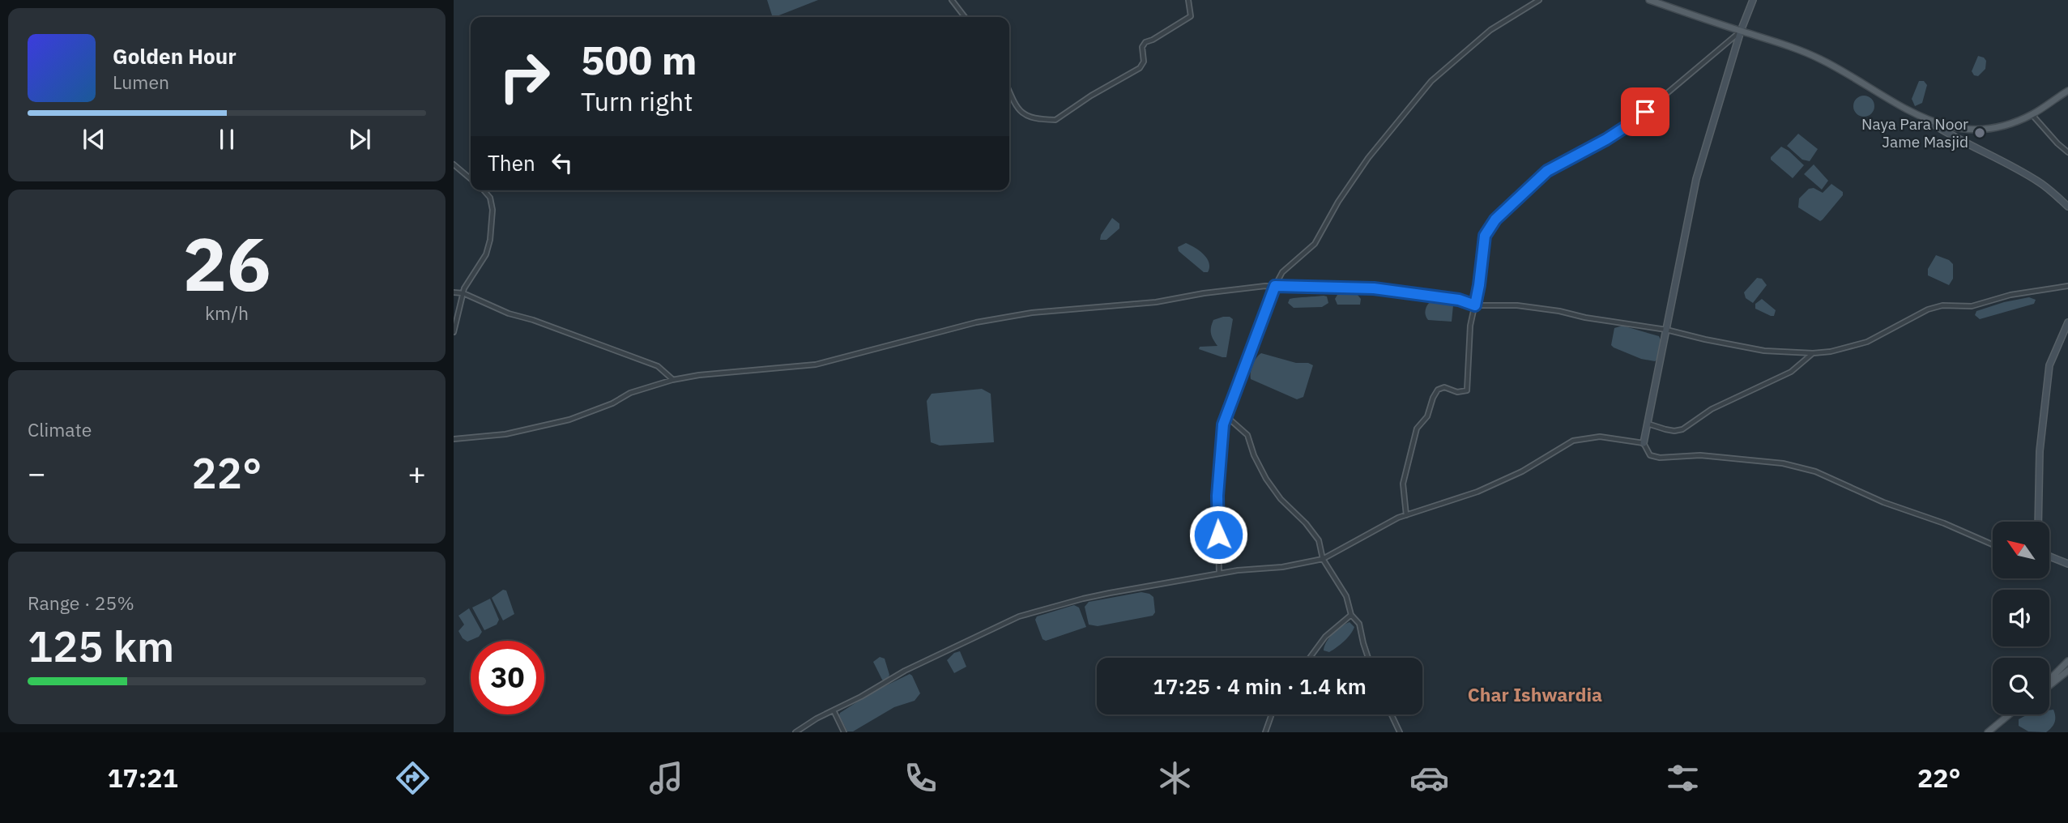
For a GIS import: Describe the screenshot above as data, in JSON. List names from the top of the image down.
{
  "districts": ["Char Ishwardia"],
  "places": ["Naya Para Noor Jame Masjid"],
  "north": "top left",
  "page": {
    "turn": ["500 m", "Turn right"],
    "song": ["Golden Hour", "Lumen"],
    "then": "Then",
    "tile": [
      ["26", "km/h"],
      "Climate",
      ["Range · 25%", "125 km"]
    ],
    "heat": ["−", "22°", "+"],
    "limit": "30",
    "trip": "17:25 · 4 min · 1.4 km",
    "tabs": ["17:21", "22°"]
  }
}
